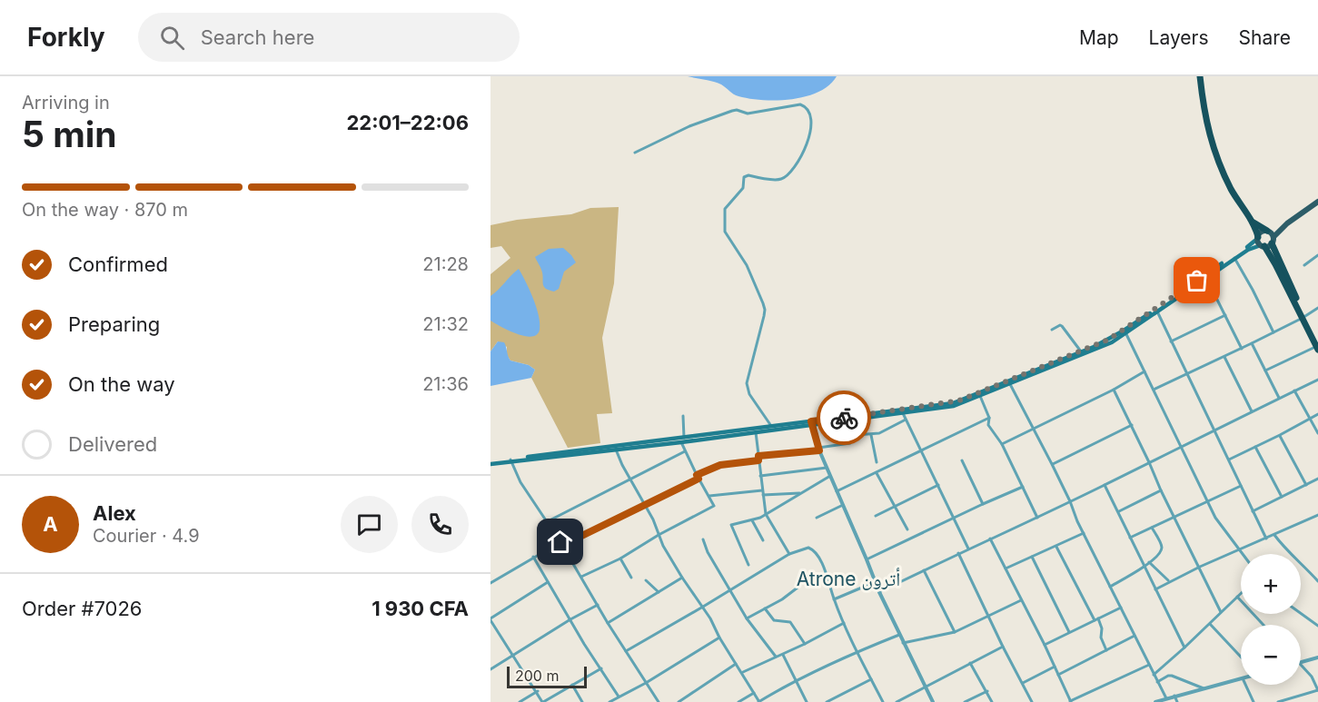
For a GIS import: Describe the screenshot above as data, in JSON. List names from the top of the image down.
{
  "districts": ["Atrone أترون"],
  "scale_bar": "200 m",
  "page": {
    "header": "Forkly",
    "search": "Search here",
    "nav": ["Map", "Layers", "Share"],
    "heading": ["5 min", "Arriving in", "22:01–22:06"],
    "panel": [
      "Alex",
      "Courier · 4.9",
      "Order #7026",
      "1 930 CFA"
    ],
    "bar": "On the way · 870 m",
    "list": [
      ["Confirmed", "21:28"],
      ["Preparing", "21:32"],
      ["On the way", "21:36"],
      "Delivered"
    ],
    "round": "A",
    "map_buttons": ["+", "−"],
    "scale": "200 m"
  }
}
